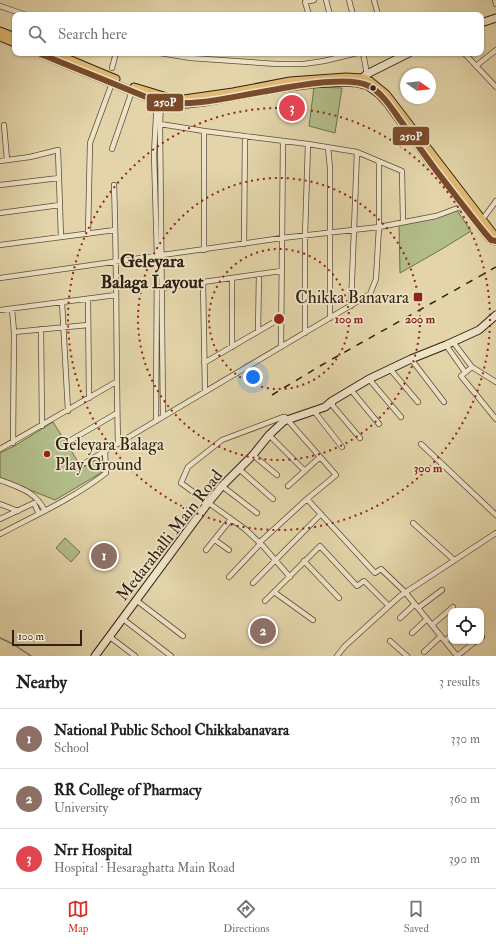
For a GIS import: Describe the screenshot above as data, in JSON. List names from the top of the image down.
{
  "streets": {
    "street": ["Medarahalli Main Road"]
  },
  "districts": ["Geleyara Balaga Layout"],
  "places": {
    "transit": ["Chikka Banavara"],
    "other": ["Geleyara Balaga Play Ground"]
  },
  "lines": ["transit line 250P"],
  "scale_bar": "100 m",
  "north": "right",
  "page": {
    "search": "Search here",
    "pins": ["3", "1", "2"],
    "scale": "100 m",
    "heading": ["Nearby", "3 results"],
    "list": [
      {
        "mark": "1",
        "name": "National Public School Chikkabanavara",
        "note": "School",
        "value": "330 m"
      },
      {
        "mark": "2",
        "name": "RR College of Pharmacy",
        "note": "University",
        "value": "360 m"
      },
      {
        "mark": "3",
        "name": "Nrr Hospital",
        "note": "Hospital · Hesaraghatta Main Road",
        "value": "390 m"
      }
    ],
    "nav": ["Map", "Directions", "Saved"]
  },
  "rings": ["100 m", "200 m", "300 m"]
}
